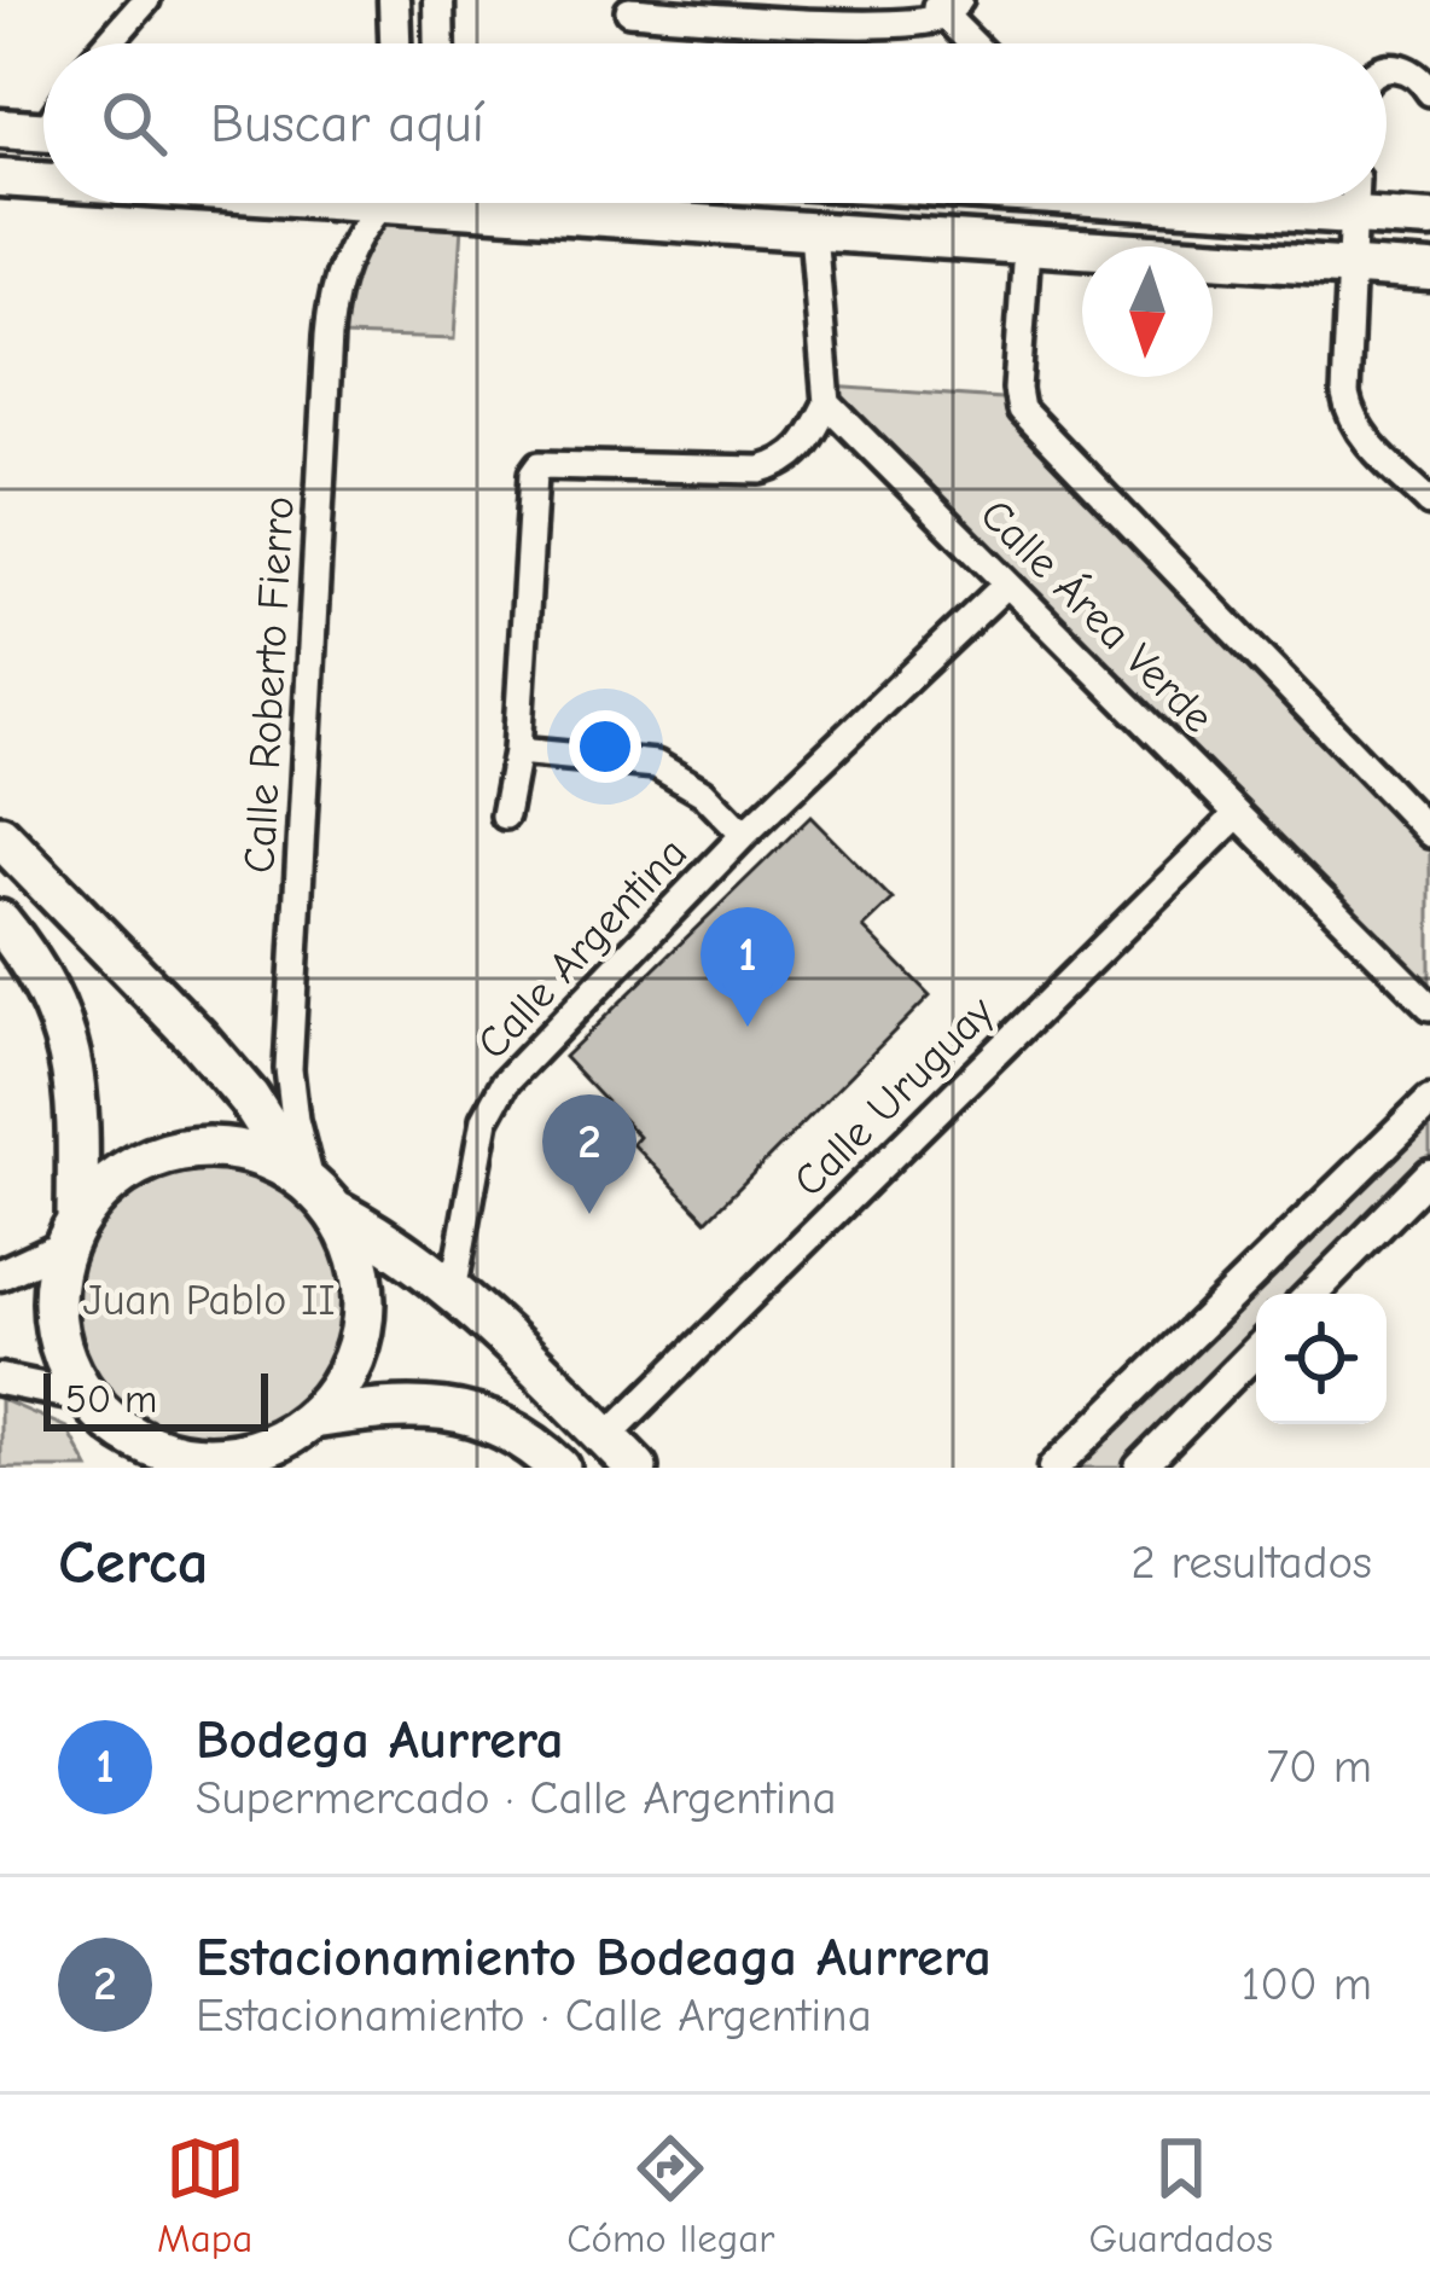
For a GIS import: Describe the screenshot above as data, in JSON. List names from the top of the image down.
{
  "streets": {
    "street": [
      "Calle Área Verde",
      "Calle Roberto Fierro",
      "Calle Argentina",
      "Calle Uruguay"
    ]
  },
  "crossings": [
    ["Calle Área Verde", "Calle Argentina"],
    ["Calle Área Verde", "Calle Uruguay"]
  ],
  "parks": ["Juan Pablo II"],
  "scale_bar": "50 m",
  "north": "bottom",
  "page": {
    "search": "Buscar aquí",
    "pins": ["1", "2"],
    "scale": "50 m",
    "heading": ["Cerca", "2 resultados"],
    "list": [
      {
        "mark": "1",
        "name": "Bodega Aurrera",
        "note": "Supermercado · Calle Argentina",
        "value": "70 m"
      },
      {
        "mark": "2",
        "name": "Estacionamiento Bodeaga Aurrera",
        "note": "Estacionamiento · Calle Argentina",
        "value": "100 m"
      }
    ],
    "nav": ["Mapa", "Cómo llegar", "Guardados"]
  }
}
